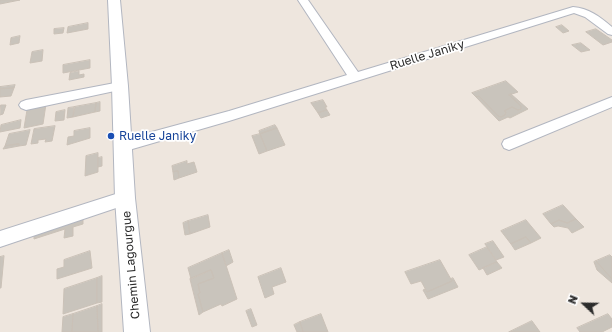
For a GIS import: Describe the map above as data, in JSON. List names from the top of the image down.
{
  "streets": {
    "street": ["Ruelle Janiky", "Chemin Lagourgue"]
  },
  "crossings": [
    ["Ruelle Janiky", "Chemin Lagourgue"]
  ],
  "places": ["Ruelle Janiky"],
  "north": "left"
}
